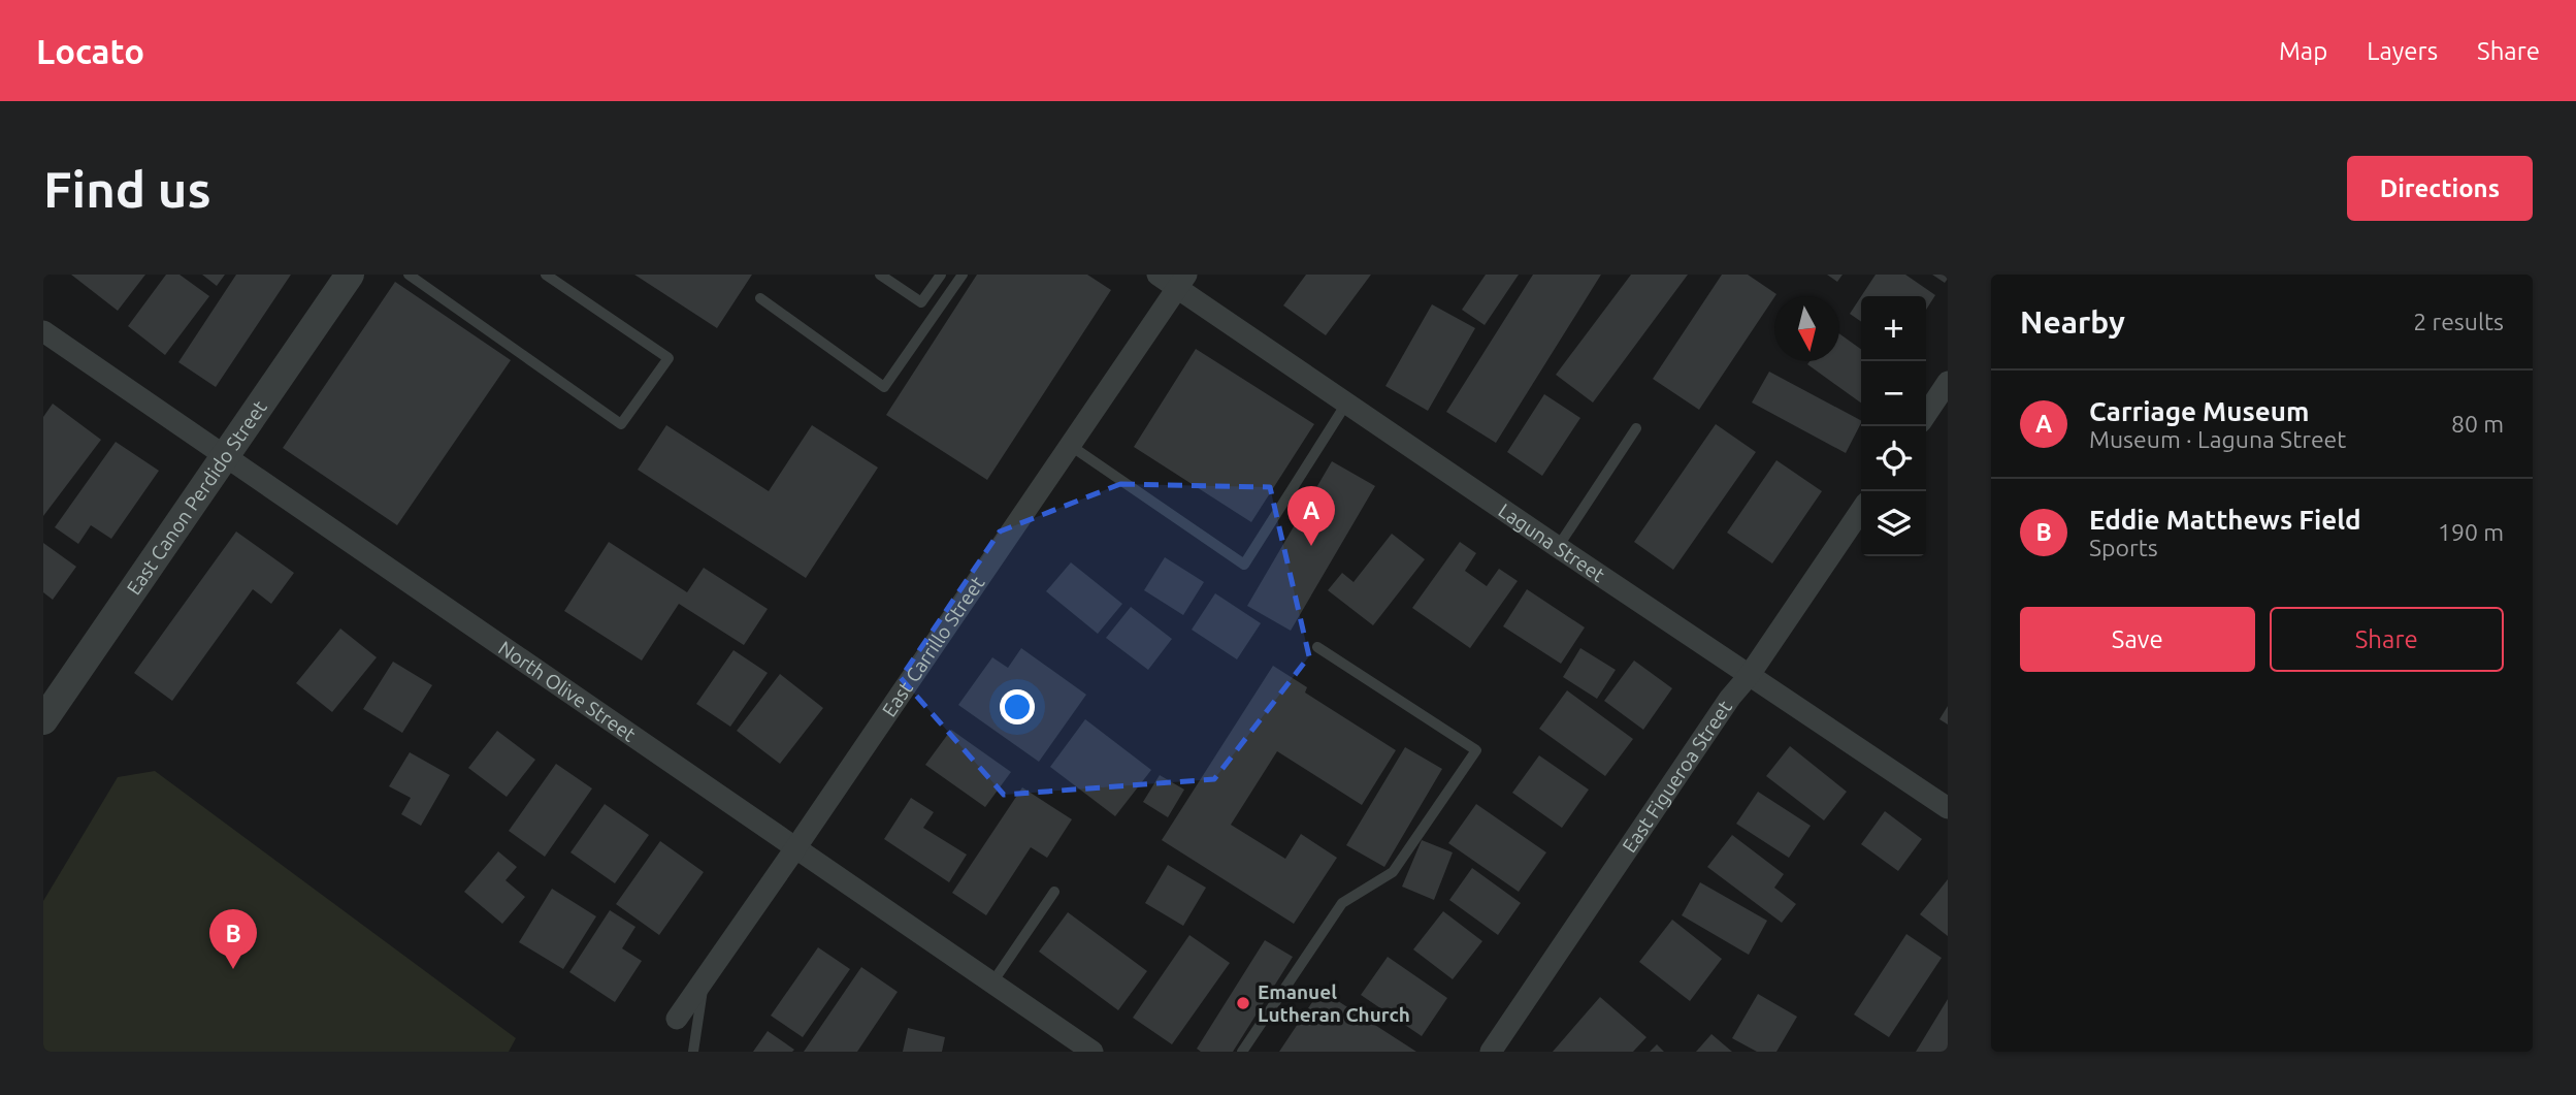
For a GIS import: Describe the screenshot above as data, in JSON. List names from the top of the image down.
{
  "streets": {
    "street": [
      "East Canon Perdido Street",
      "Laguna Street",
      "East Carrillo Street",
      "North Olive Street",
      "East Figueroa Street"
    ]
  },
  "crossings": [
    ["East Canon Perdido Street", "North Olive Street"],
    ["Laguna Street", "East Carrillo Street"],
    ["Laguna Street", "East Figueroa Street"],
    ["East Carrillo Street", "North Olive Street"]
  ],
  "places": ["Emanuel Lutheran Church"],
  "north": "bottom",
  "page": {
    "header": "Locato",
    "nav": ["Map", "Layers", "Share"],
    "buttons": [
      "Directions",
      ["Save", "Share"]
    ],
    "title": "Find us",
    "heading": ["Nearby", "2 results"],
    "map_buttons": ["+", "−"],
    "list": [
      {
        "mark": "A",
        "name": "Carriage Museum",
        "note": "Museum · Laguna Street",
        "value": "80 m"
      },
      {
        "mark": "B",
        "name": "Eddie Matthews Field",
        "note": "Sports",
        "value": "190 m"
      }
    ],
    "pins": ["A", "B"]
  }
}
